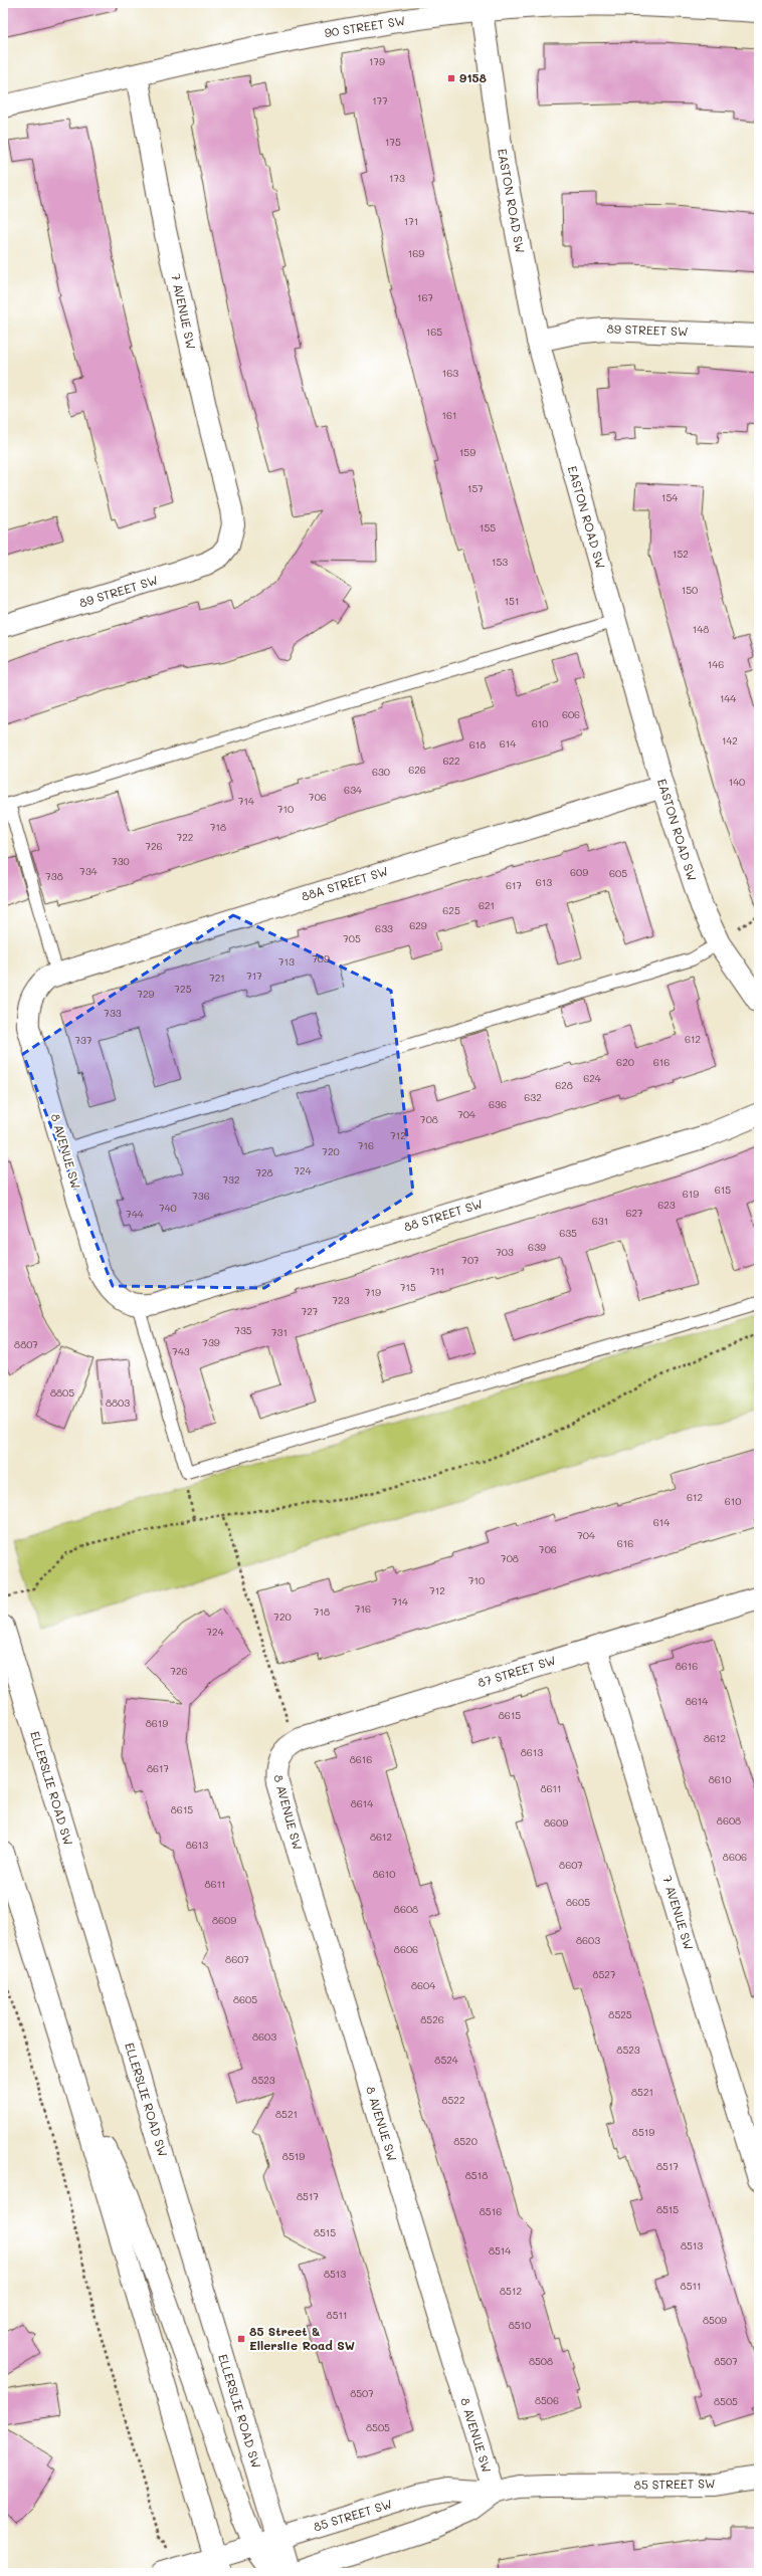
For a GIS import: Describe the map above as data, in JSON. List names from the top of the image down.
{
  "streets": {
    "street": [
      "90 STREET SW",
      "EASTON ROAD SW",
      "7 AVENUE SW",
      "89 STREET SW",
      "88A STREET SW",
      "8 AVENUE SW",
      "88 STREET SW",
      "87 STREET SW",
      "ELLERSLIE ROAD SW",
      "85 STREET SW"
    ]
  },
  "crossings": [
    ["90 STREET SW", "EASTON ROAD SW"],
    ["90 STREET SW", "7 AVENUE SW"],
    ["EASTON ROAD SW", "89 STREET SW"],
    ["EASTON ROAD SW", "88A STREET SW"],
    ["7 AVENUE SW", "89 STREET SW"],
    ["7 AVENUE SW", "87 STREET SW"],
    ["88A STREET SW", "8 AVENUE SW"],
    ["8 AVENUE SW", "88 STREET SW"],
    ["8 AVENUE SW", "87 STREET SW"],
    ["8 AVENUE SW", "85 STREET SW"],
    ["ELLERSLIE ROAD SW", "85 STREET SW"]
  ],
  "places": {
    "transit": ["9158", "85 Street & Ellerslie Road SW"]
  },
  "house_numbers": [
    "179",
    "177",
    "175",
    "173",
    "171",
    "169",
    "167",
    "165",
    "163",
    "161",
    "159",
    "157",
    "154",
    "155",
    "152",
    "153",
    "150",
    "151",
    "148",
    "146",
    "144",
    "606",
    "610",
    "142",
    "614",
    "618",
    "622",
    "626",
    "630",
    "140",
    "634",
    "706",
    "714",
    "710",
    "718",
    "722",
    "726",
    "730",
    "734",
    "609",
    "605",
    "738",
    "613",
    "617",
    "621",
    "625",
    "629",
    "633",
    "705",
    "709",
    "713",
    "717",
    "721",
    "725",
    "729",
    "733",
    "612",
    "737",
    "620",
    "616",
    "624",
    "628",
    "632",
    "636",
    "704",
    "708",
    "712",
    "716",
    "720",
    "724",
    "728",
    "732",
    "615",
    "619",
    "736",
    "623",
    "740",
    "627",
    "744",
    "631",
    "635",
    "639",
    "703",
    "707",
    "711",
    "715",
    "719",
    "723",
    "727",
    "735",
    "731",
    "739",
    "8807",
    "743",
    "8805",
    "8803",
    "612",
    "610",
    "614",
    "704",
    "616",
    "706",
    "708",
    "710",
    "712",
    "714",
    "716",
    "718",
    "720",
    "724",
    "8616",
    "726",
    "8614",
    "8615",
    "8619",
    "8612",
    "8613",
    "8616",
    "8617",
    "8610",
    "8611",
    "8614",
    "8615",
    "8608",
    "8609",
    "8612",
    "8613",
    "8606",
    "8607",
    "8610",
    "8611",
    "8605",
    "8608",
    "8609",
    "8603",
    "8606",
    "8607",
    "8527",
    "8604",
    "8605",
    "8525",
    "8526",
    "8603",
    "8523",
    "8524",
    "8523",
    "8521",
    "8522",
    "8521",
    "8519",
    "8520",
    "8519",
    "8517",
    "8518",
    "8517",
    "8515",
    "8516",
    "8515",
    "8513",
    "8514",
    "8513",
    "8511",
    "8512",
    "8511",
    "8509",
    "8510",
    "8508",
    "8507",
    "8507",
    "8506",
    "8505",
    "8505"
  ]
}
